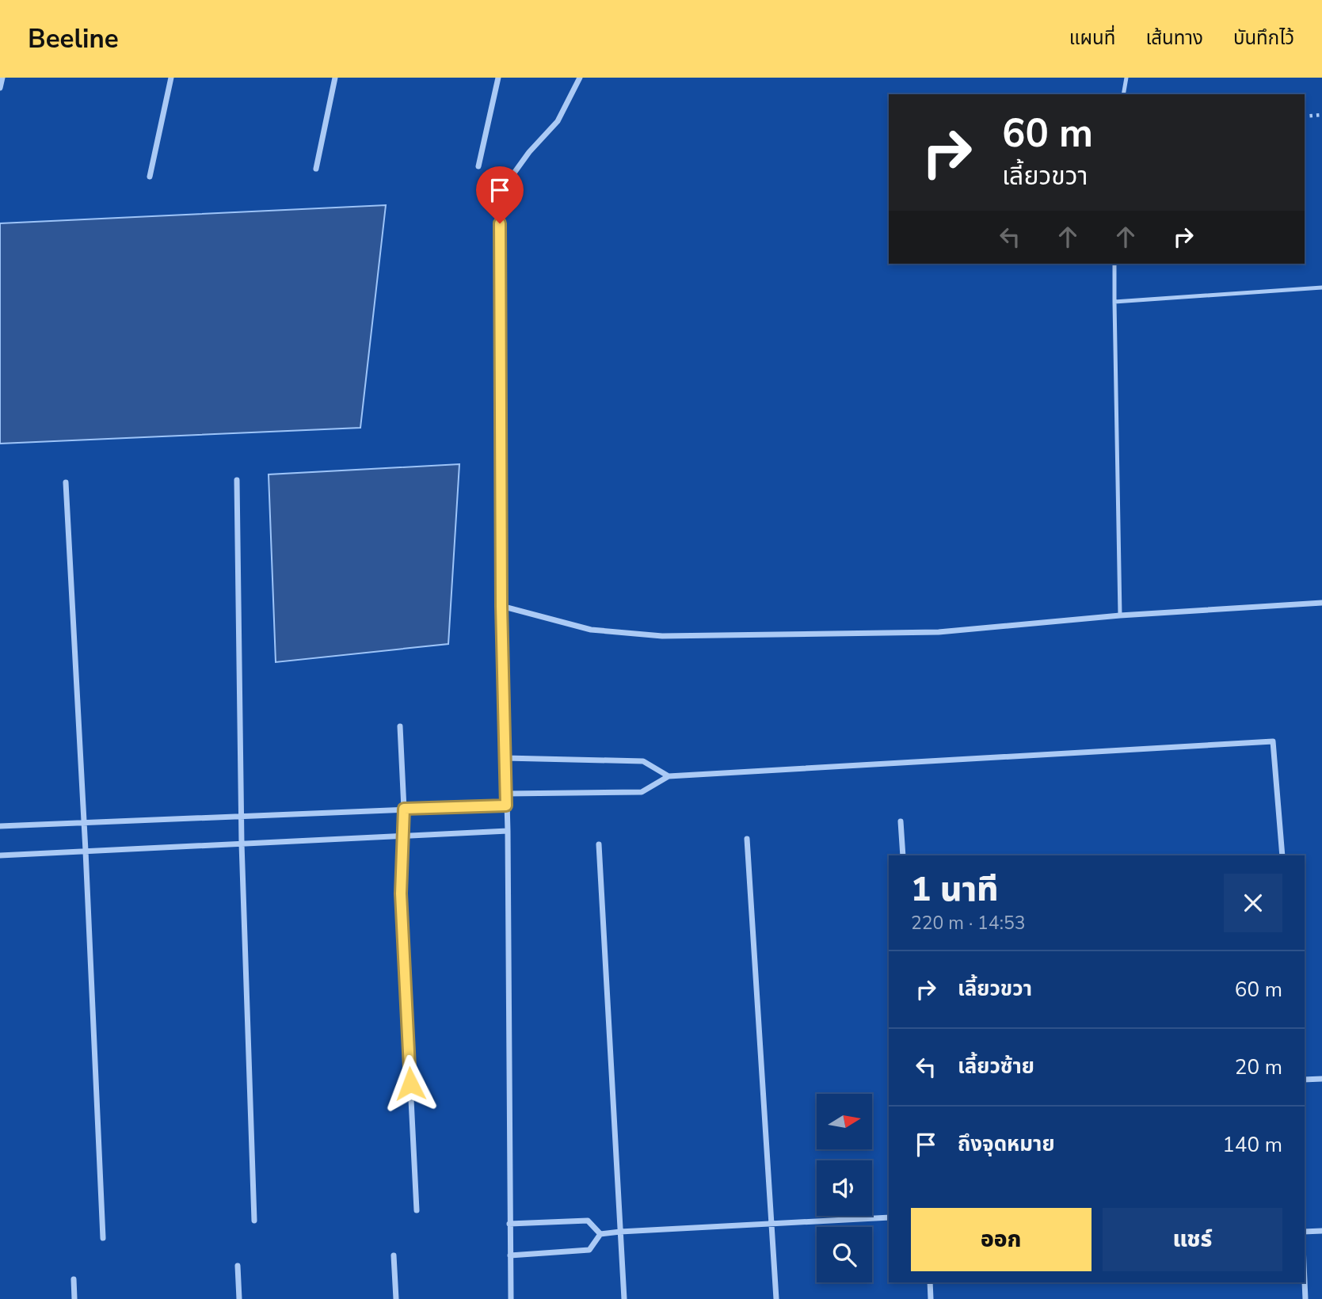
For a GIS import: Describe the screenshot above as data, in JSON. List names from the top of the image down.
{
  "north": "right",
  "page": {
    "header": "Beeline",
    "nav": ["แผนที่", "เส้นทาง", "บันทึกไว้"],
    "turn": ["60 m", "เลี้ยวขวา"],
    "heading": ["1 นาที", "220 m · 14:53"],
    "list": [
      {
        "name": "เลี้ยวขวา",
        "value": "60 m"
      },
      {
        "name": "เลี้ยวซ้าย",
        "value": "20 m"
      },
      {
        "name": "ถึงจุดหมาย",
        "value": "140 m"
      }
    ],
    "buttons": ["ออก", "แชร์"]
  }
}
